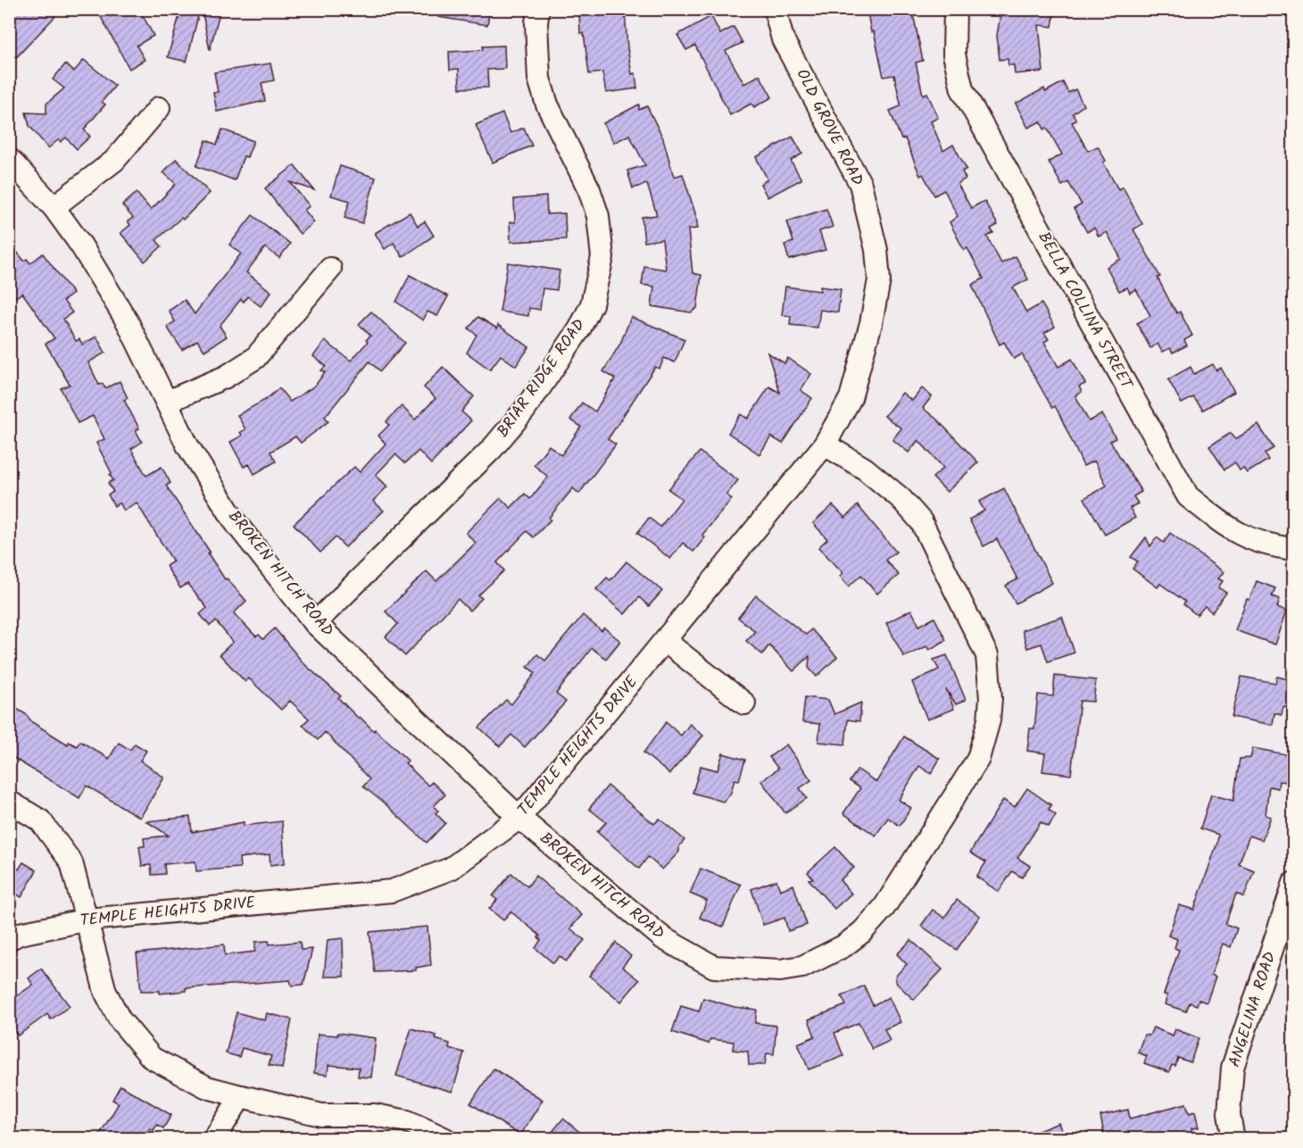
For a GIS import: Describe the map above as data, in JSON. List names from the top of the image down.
{
  "streets": {
    "street": [
      "OLD GROVE ROAD",
      "BELLA COLLINA STREET",
      "BRIAR RIDGE ROAD",
      "BROKEN HITCH ROAD",
      "TEMPLE HEIGHTS DRIVE",
      "ANGELINA ROAD"
    ]
  },
  "crossings": [
    ["OLD GROVE ROAD", "TEMPLE HEIGHTS DRIVE"],
    ["BRIAR RIDGE ROAD", "BROKEN HITCH ROAD"],
    ["BROKEN HITCH ROAD", "TEMPLE HEIGHTS DRIVE"]
  ]
}
